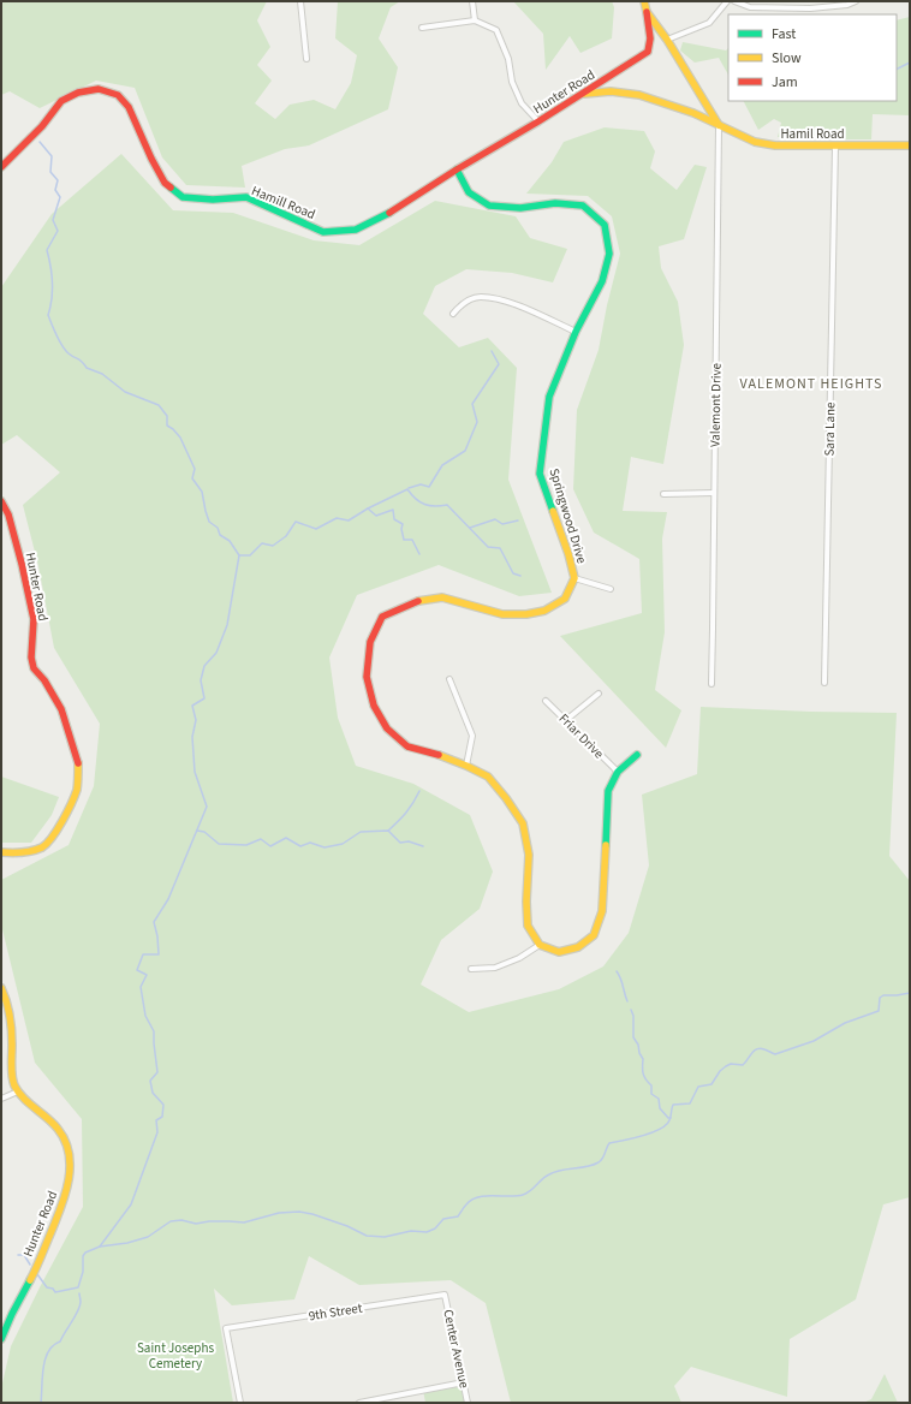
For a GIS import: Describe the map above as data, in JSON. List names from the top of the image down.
{
  "streets": {
    "street": [
      "Hunter Road",
      "Hamil Road",
      "Hamill Road",
      "Valemont Drive",
      "Sara Lane",
      "Springwood Drive",
      "Friar Drive",
      "9th Street",
      "Center Avenue"
    ]
  },
  "crossings": [
    ["Hunter Road", "Hamil Road"],
    ["Hunter Road", "Hamill Road"],
    ["Hunter Road", "Springwood Drive"],
    ["Hamil Road", "Valemont Drive"],
    ["Hamil Road", "Sara Lane"],
    ["Hamill Road", "Springwood Drive"],
    ["9th Street", "Center Avenue"]
  ],
  "districts": ["VALEMONT HEIGHTS"],
  "parks": ["Saint Josephs Cemetery"],
  "legend": ["Fast", "Slow", "Jam"]
}
